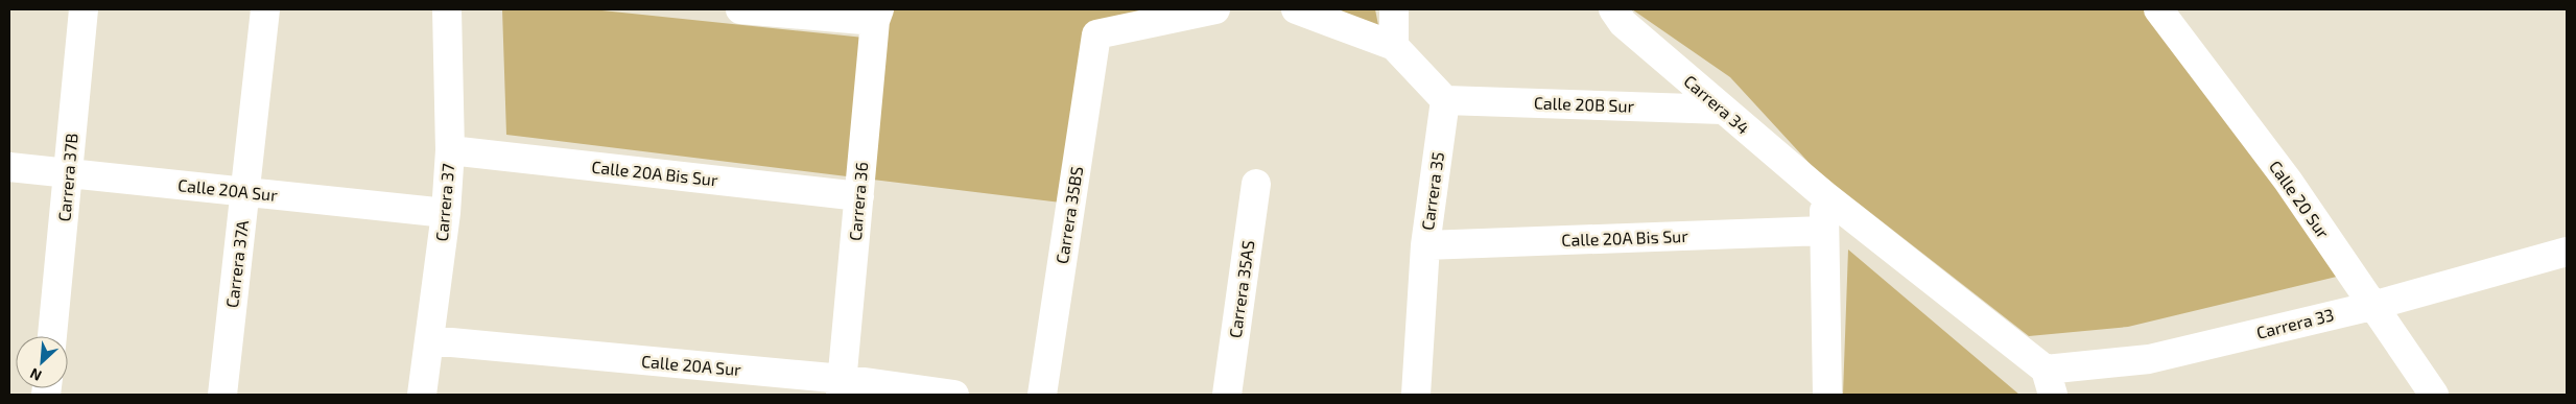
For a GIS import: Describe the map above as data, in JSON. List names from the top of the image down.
{
  "streets": {
    "street": [
      "Calle 20B Sur",
      "Carrera 34",
      "Calle 20A Bis Sur",
      "Carrera 37B",
      "Calle 20A Sur",
      "Carrera 35",
      "Calle 20 Sur",
      "Carrera 36",
      "Carrera 37",
      "Carrera 35BS",
      "Carrera 37A",
      "Carrera 35AS",
      "Carrera 33"
    ]
  },
  "crossings": [
    ["Calle 20B Sur", "Carrera 34"],
    ["Calle 20B Sur", "Carrera 35"],
    ["Carrera 34", "Carrera 33"],
    ["Calle 20A Bis Sur", "Carrera 35"],
    ["Calle 20A Bis Sur", "Carrera 36"],
    ["Calle 20A Bis Sur", "Carrera 37"],
    ["Carrera 37B", "Calle 20A Sur"],
    ["Calle 20A Sur", "Carrera 36"],
    ["Calle 20A Sur", "Carrera 37"],
    ["Calle 20A Sur", "Carrera 37A"],
    ["Calle 20 Sur", "Carrera 33"]
  ],
  "north": "bottom left"
}
